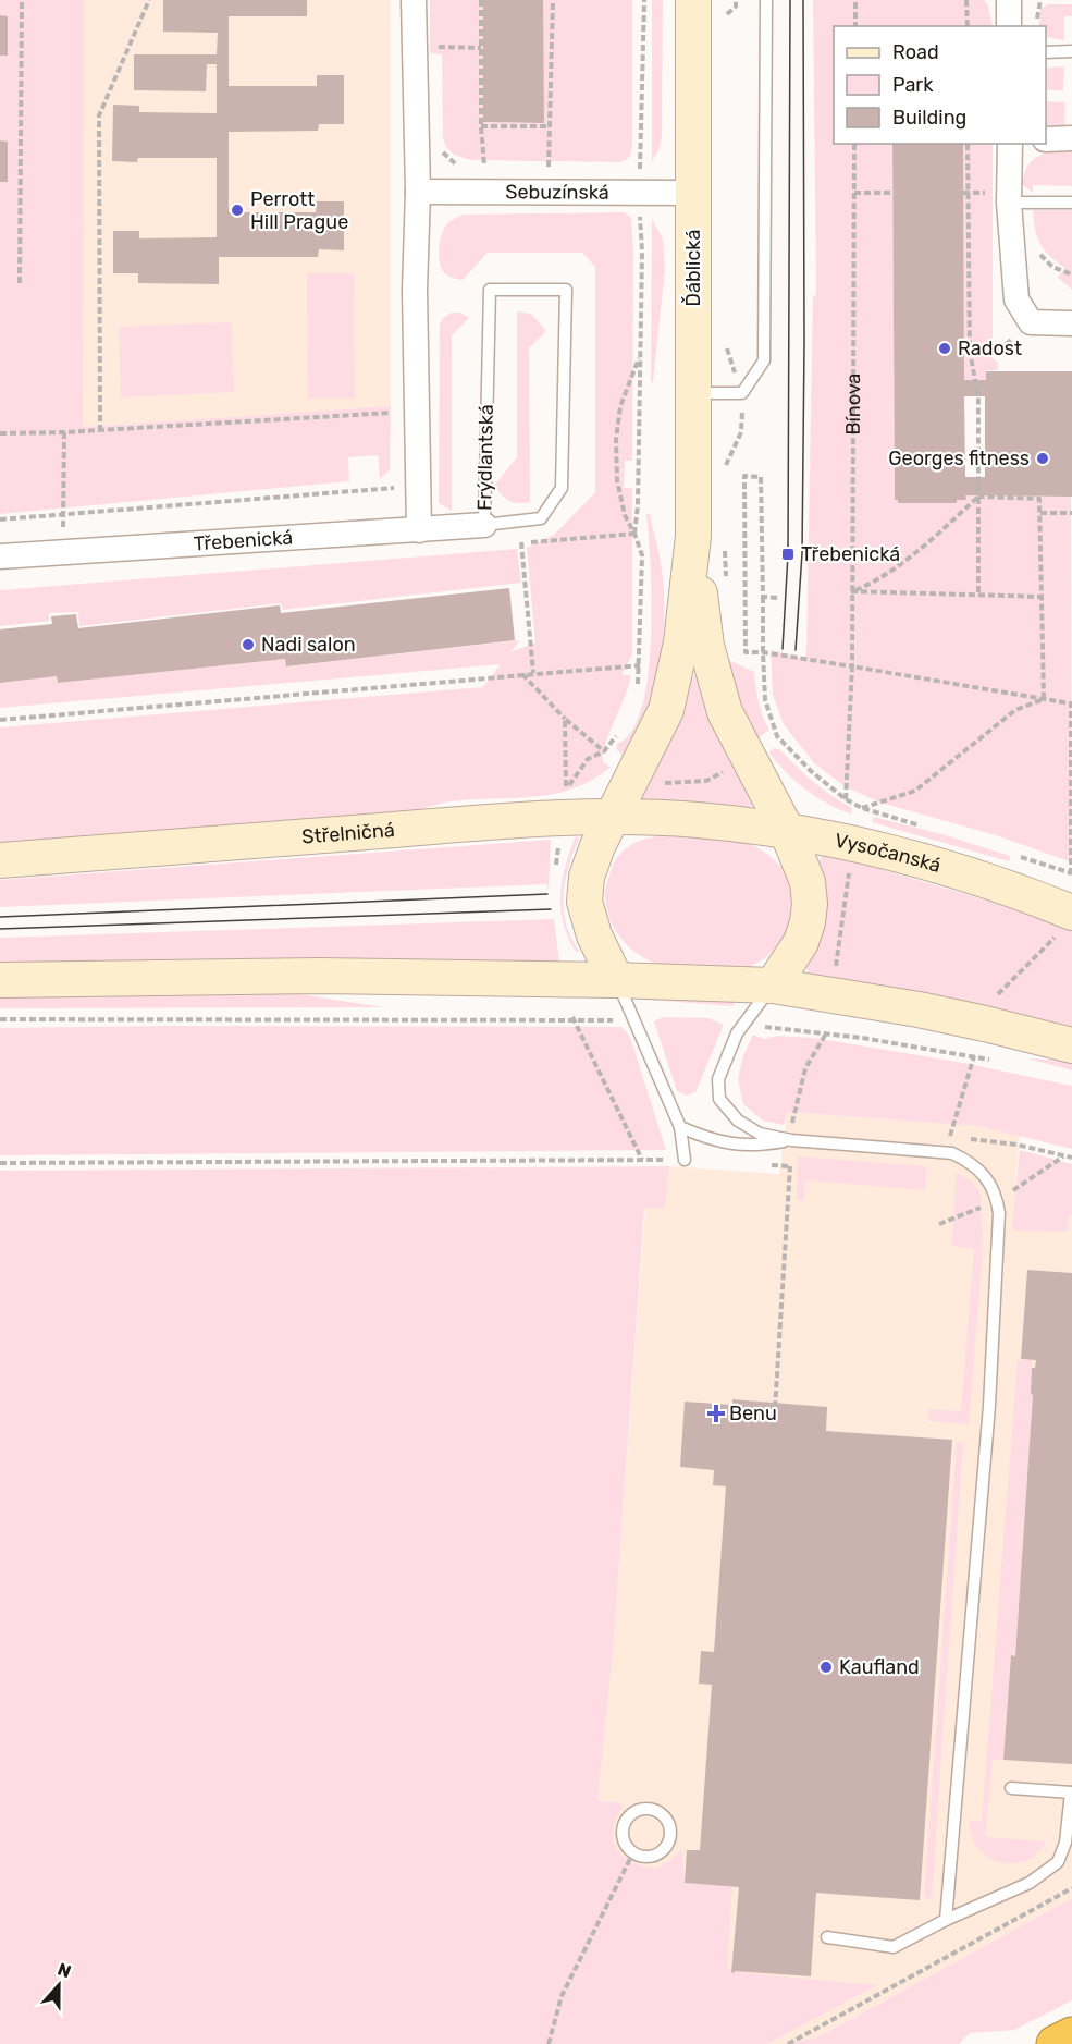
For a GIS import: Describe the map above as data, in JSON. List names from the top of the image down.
{
  "streets": {
    "main road": ["Ďáblická", "Střelničná", "Vysočanská"],
    "street": ["Sebuzínská", "Třebenická"],
    "lane": ["Frýdlantská"],
    "path": ["Bínova"]
  },
  "crossings": [
    ["Sebuzínská", "Ďáblická"],
    ["Frýdlantská", "Třebenická"],
    ["Střelničná", "Vysočanská"]
  ],
  "places": {
    "other": [
      "Perrott Hill Prague",
      "Radost",
      "Georges fitness",
      "Nadi salon",
      "Kaufland"
    ],
    "transit": ["Třebenická"],
    "health": ["Benu"]
  },
  "legend": ["Road", "Park", "Building"],
  "north": "top"
}
